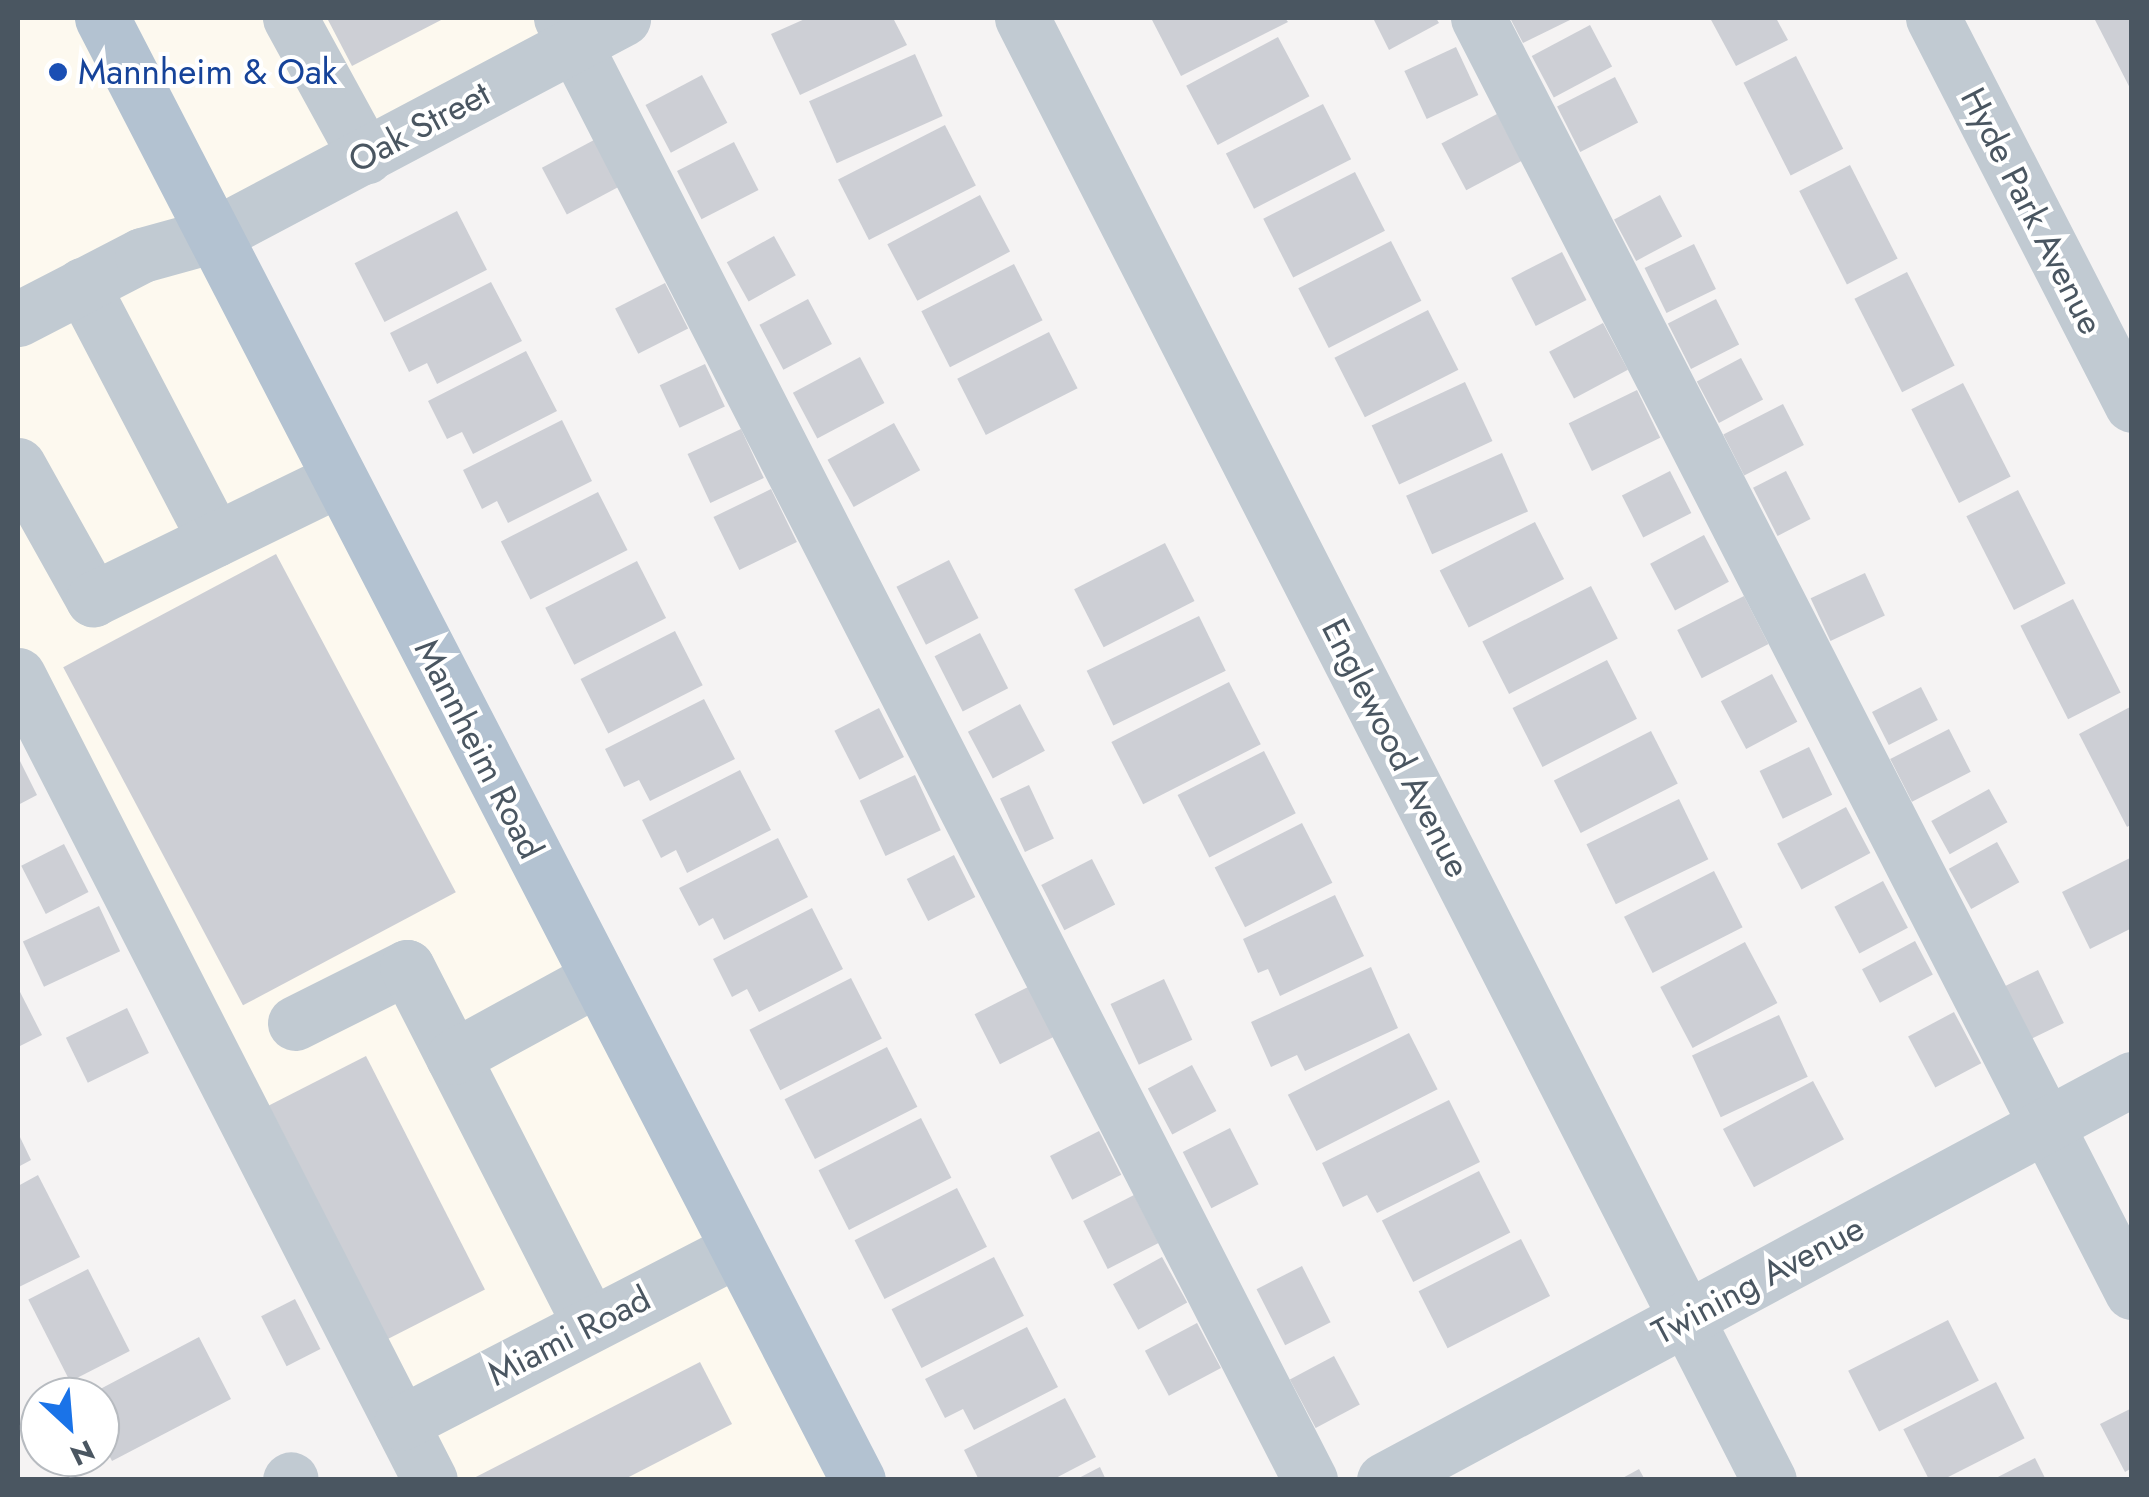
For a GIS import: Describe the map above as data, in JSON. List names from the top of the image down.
{
  "streets": {
    "main road": ["Mannheim Road"],
    "street": [
      "Oak Street",
      "Hyde Park Avenue",
      "Englewood Avenue",
      "Twining Avenue",
      "Miami Road"
    ]
  },
  "crossings": [
    ["Oak Street", "Mannheim Road"],
    ["Englewood Avenue", "Twining Avenue"],
    ["Mannheim Road", "Miami Road"]
  ],
  "places": ["Mannheim & Oak"],
  "north": "bottom right"
}
